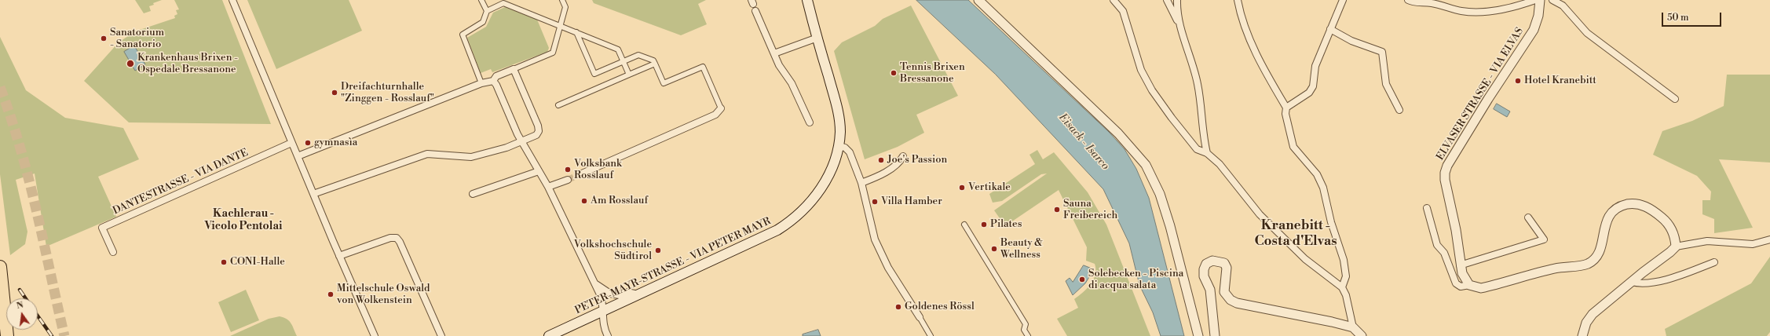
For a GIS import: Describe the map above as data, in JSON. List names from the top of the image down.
{
  "streets": {
    "main road": ["PETER-MAYR-STRASSE - VIA PETER MAYR"],
    "street": ["ELVASER STRASSE - VIA ELVAS", "DANTESTRASSE - VIA DANTE"]
  },
  "districts": ["Kachlerau - Vicolo Pentolai", "Kranebitt - Costa d'Elvas"],
  "water": ["Eisack - Isarco"],
  "places": [
    "Sanatorium - Sanatorio",
    "Krankenhaus Brixen - Ospedale Bressanone",
    "Tennis Brixen Bressanone",
    "Hotel Kranebitt",
    "Dreifachturnhalle \"Zinggen - Rosslauf\"",
    "gymnasìa",
    "Joe's Passion",
    "Volksbank Rosslauf",
    "Vertikale",
    "Am Rosslauf",
    "Villa Hamber",
    "Sauna Freibereich",
    "Pilates",
    "Beauty & Wellness",
    "Volkshochschule Südtirol",
    "CONI-Halle",
    "Solebecken - Piscina di acqua salata",
    "Mittelschule Oswald von Wolkenstein",
    "Goldenes Rössl"
  ],
  "scale_bar": "50 m",
  "north": "top"
}
